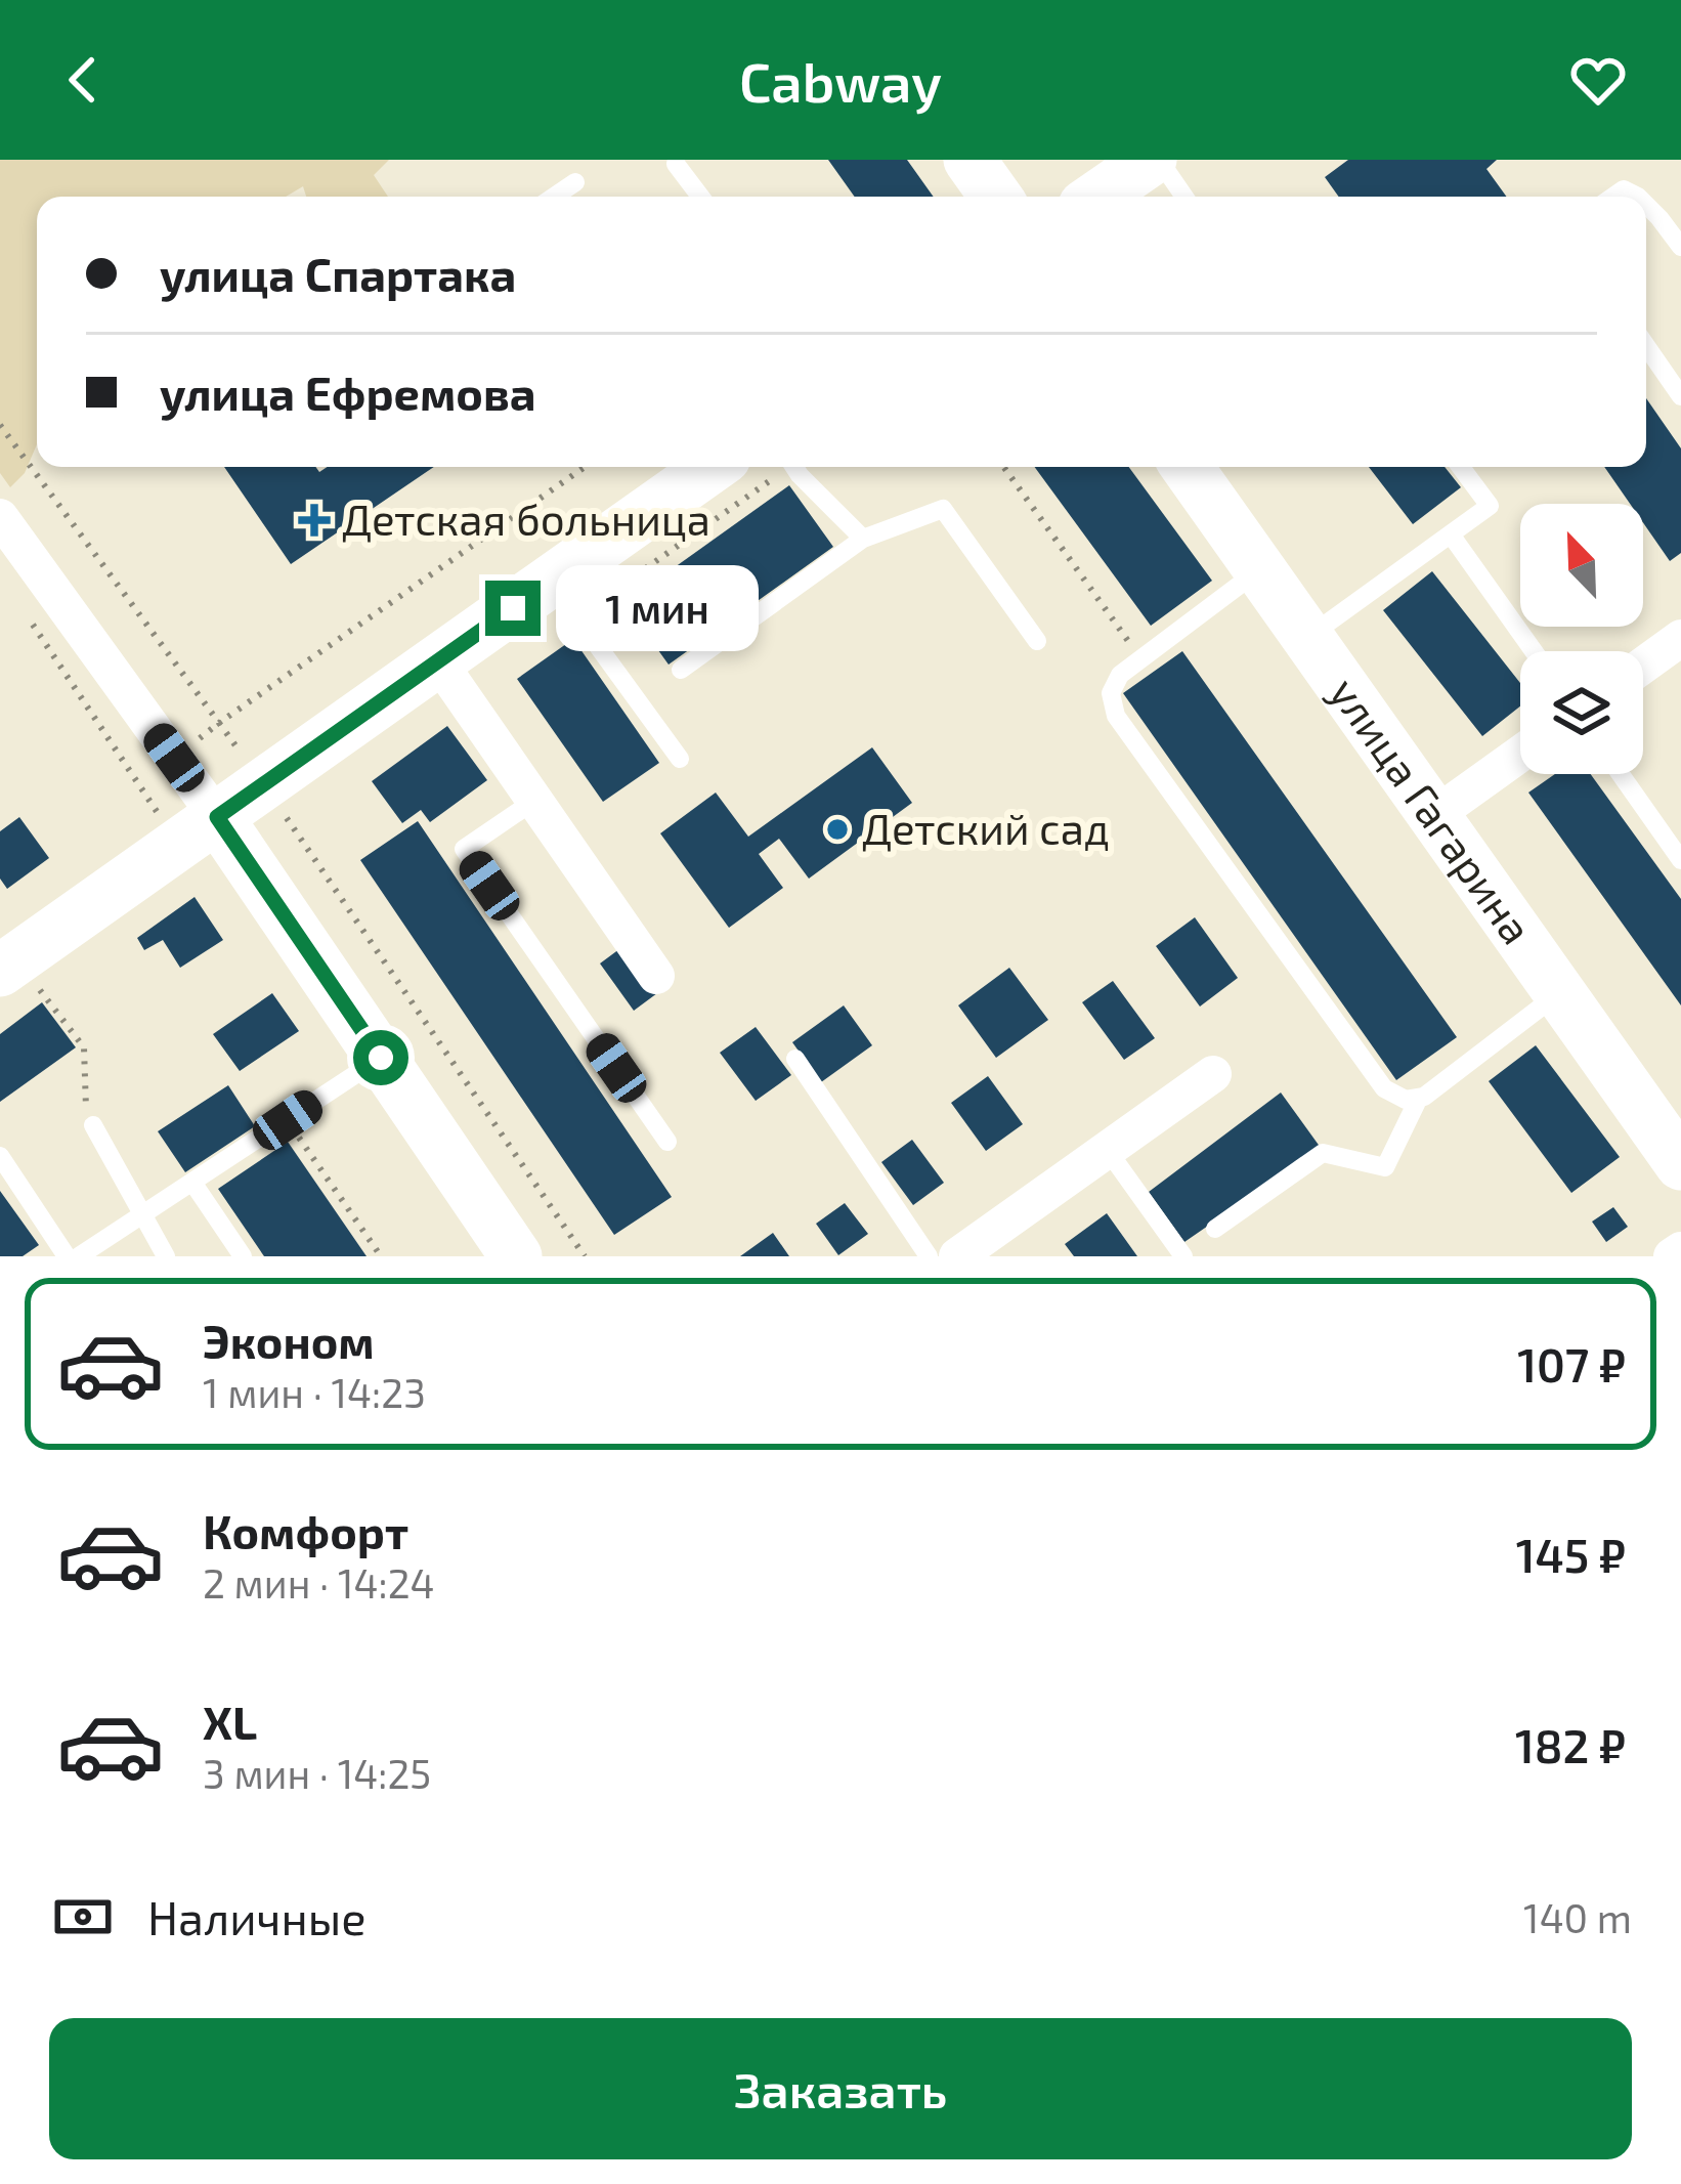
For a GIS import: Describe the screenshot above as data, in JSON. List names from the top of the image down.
{
  "streets": {
    "street": ["улица Гагарина"]
  },
  "places": {
    "health": ["Детская больница"],
    "other": ["Детский сад"]
  },
  "north": "top left",
  "page": {
    "header": "Cabway",
    "banner": ["улица Спартака", "улица Ефремова"],
    "bubble": "1 мин",
    "list": [
      {
        "name": "Эконом",
        "note": "1 мин · 14:23",
        "value": "107 ₽"
      },
      {
        "name": "Комфорт",
        "note": "2 мин · 14:24",
        "value": "145 ₽"
      },
      {
        "name": "XL",
        "note": "3 мин · 14:25",
        "value": "182 ₽"
      }
    ],
    "pay": ["Наличные", "140 m"],
    "buttons": "Заказать"
  }
}
